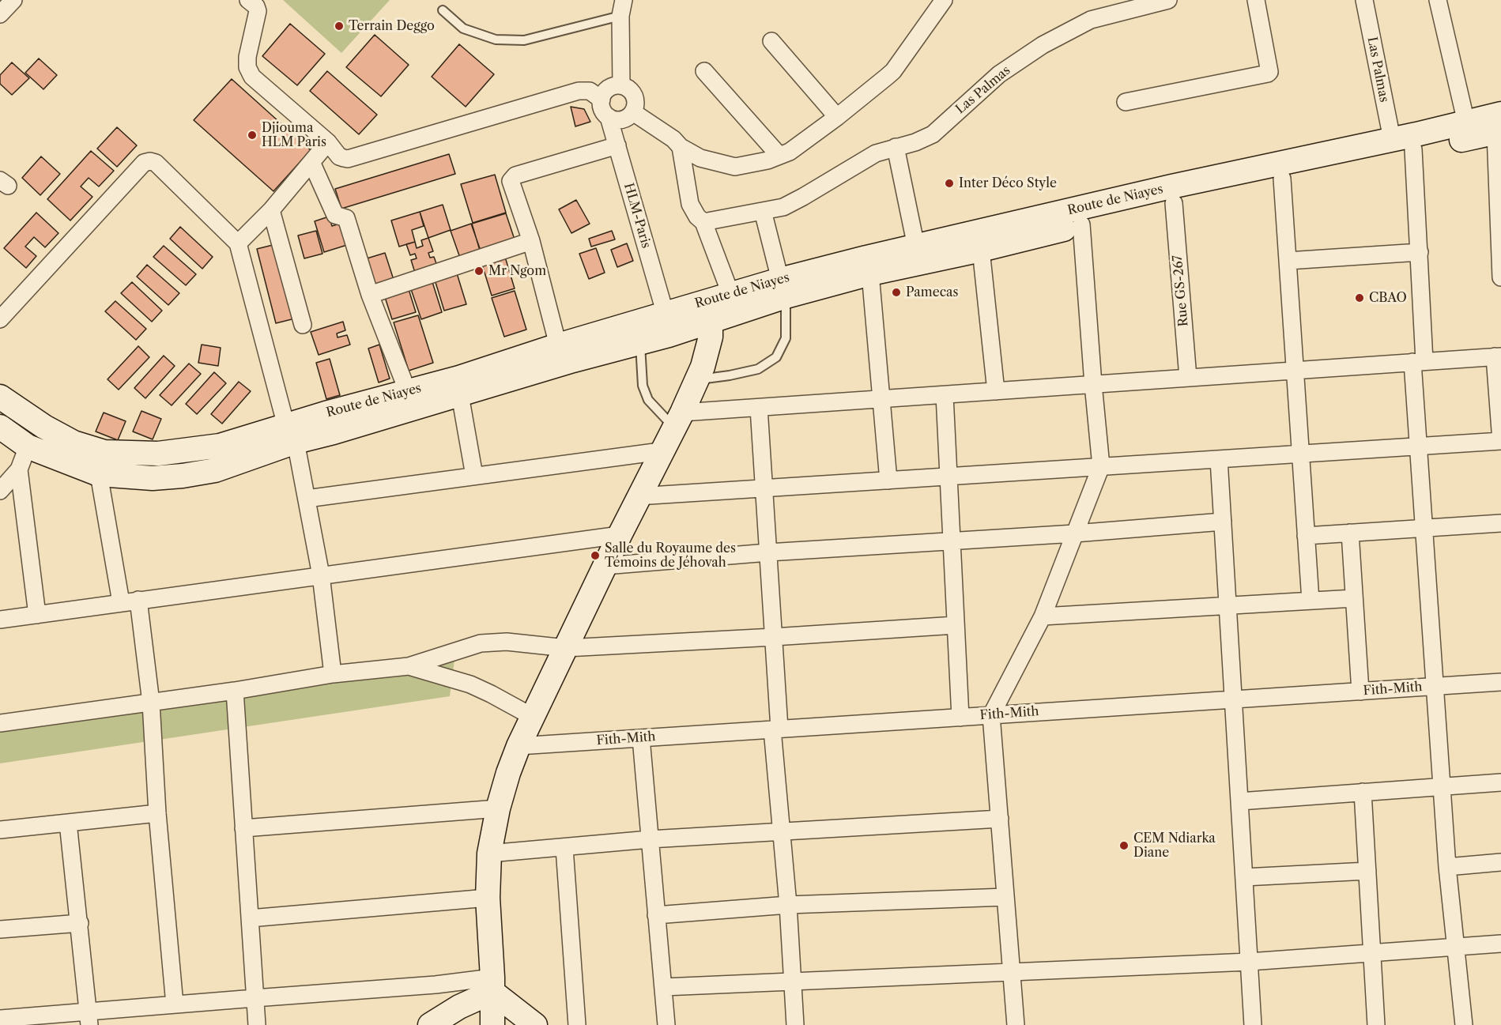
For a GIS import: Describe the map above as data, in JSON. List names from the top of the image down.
{
  "streets": {
    "main road": ["Route de Niayes"],
    "street": [
      "Las Palmas",
      "HLM-Paris",
      "Rue GS-267",
      "Fith-Mith"
    ]
  },
  "crossings": [
    ["Las Palmas", "Route de Niayes"],
    ["Route de Niayes", "HLM-Paris"],
    ["Route de Niayes", "Rue GS-267"]
  ],
  "places": [
    "Terrain Deggo",
    "Djiouma HLM Paris",
    "Inter Déco Style",
    "Mr Ngom",
    "Pamecas",
    "CBAO",
    "Salle du Royaume des Témoins de Jéhovah",
    "CEM Ndiarka Diane"
  ]
}
